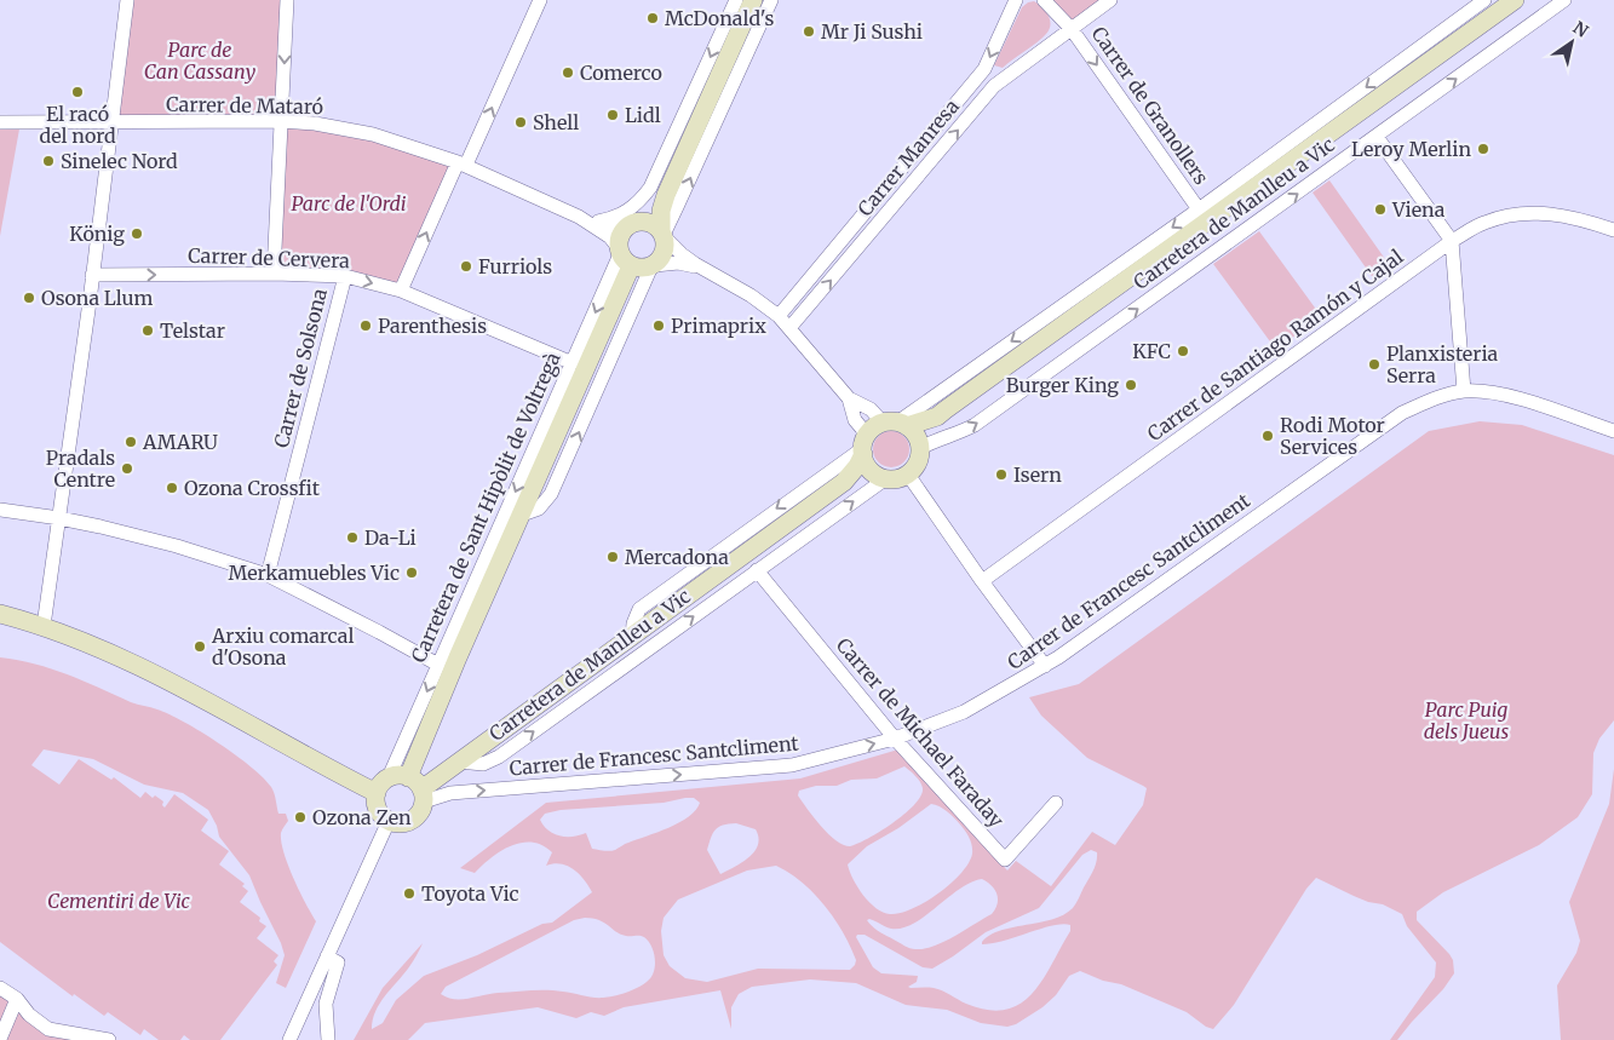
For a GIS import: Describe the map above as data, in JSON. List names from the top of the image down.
{
  "streets": {
    "street": [
      "Carrer de Mataró",
      "Carrer de Granollers",
      "Carrer Manresa",
      "Carretera de Manlleu a Vic",
      "Carrer de Cervera",
      "Carrer de Santiago Ramón y Cajal",
      "Carrer de Solsona",
      "Carretera de Sant Hipòlit de Voltregà",
      "Carrer de Francesc Santcliment",
      "Carrer de Michael Faraday"
    ]
  },
  "crossings": [
    ["Carrer de Mataró", "Carretera de Sant Hipòlit de Voltregà"],
    ["Carrer de Granollers", "Carrer Manresa"],
    ["Carrer de Granollers", "Carretera de Manlleu a Vic"],
    ["Carretera de Manlleu a Vic", "Carretera de Sant Hipòlit de Voltregà"],
    ["Carretera de Manlleu a Vic", "Carrer de Francesc Santcliment"],
    ["Carretera de Manlleu a Vic", "Carrer de Michael Faraday"],
    ["Carrer de Cervera", "Carrer de Solsona"],
    ["Carrer de Cervera", "Carretera de Sant Hipòlit de Voltregà"],
    ["Carretera de Sant Hipòlit de Voltregà", "Carrer de Francesc Santcliment"],
    ["Carrer de Francesc Santcliment", "Carrer de Michael Faraday"]
  ],
  "one_way": ["Carrer de Granollers", "Carrer de Cervera", "Carrer de Francesc Santcliment"],
  "parks": [
    "Parc de Can Cassany",
    "Parc de l'Ordi",
    "Parc Puig dels Jueus",
    "Cementiri de Vic"
  ],
  "places": [
    "McDonald's",
    "Mr Ji Sushi",
    "Comerco",
    "El racó del nord",
    "Lidl",
    "Shell",
    "Leroy Merlin",
    "Sinelec Nord",
    "Viena",
    "König",
    "Furriols",
    "Osona Llum",
    "Parenthesis",
    "Primaprix",
    "Telstar",
    "KFC",
    "Planxisteria Serra",
    "Burger King",
    "Rodi Motor Services",
    "AMARU",
    "Pradals Centre",
    "Isern",
    "Ozona Crossfit",
    "Da-Li",
    "Mercadona",
    "Merkamuebles Vic",
    "Arxiu comarcal d'Osona",
    "Ozona Zen",
    "Toyota Vic"
  ],
  "north": "top right"
}
